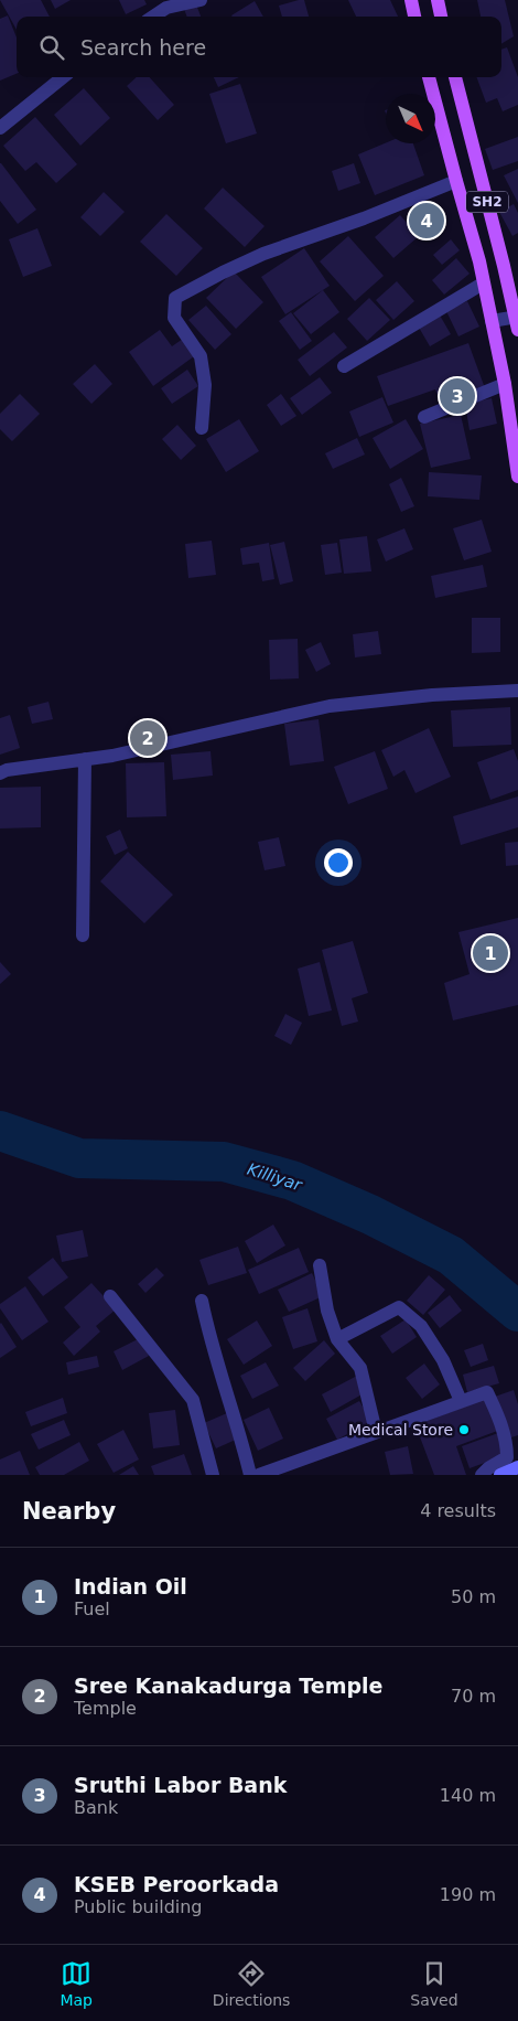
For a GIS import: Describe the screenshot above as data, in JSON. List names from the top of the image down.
{
  "streets": {
    "main road": ["SH2"]
  },
  "water": ["Killiyar"],
  "places": ["Medical Store"],
  "north": "bottom right",
  "page": {
    "search": "Search here",
    "pins": [
      "4",
      "3",
      "2",
      "1"
    ],
    "heading": ["Nearby", "4 results"],
    "list": [
      {
        "mark": "1",
        "name": "Indian Oil",
        "note": "Fuel",
        "value": "50 m"
      },
      {
        "mark": "2",
        "name": "Sree Kanakadurga Temple",
        "note": "Temple",
        "value": "70 m"
      },
      {
        "mark": "3",
        "name": "Sruthi Labor Bank",
        "note": "Bank",
        "value": "140 m"
      },
      {
        "mark": "4",
        "name": "KSEB Peroorkada",
        "note": "Public building",
        "value": "190 m"
      }
    ],
    "nav": ["Map", "Directions", "Saved"]
  }
}
